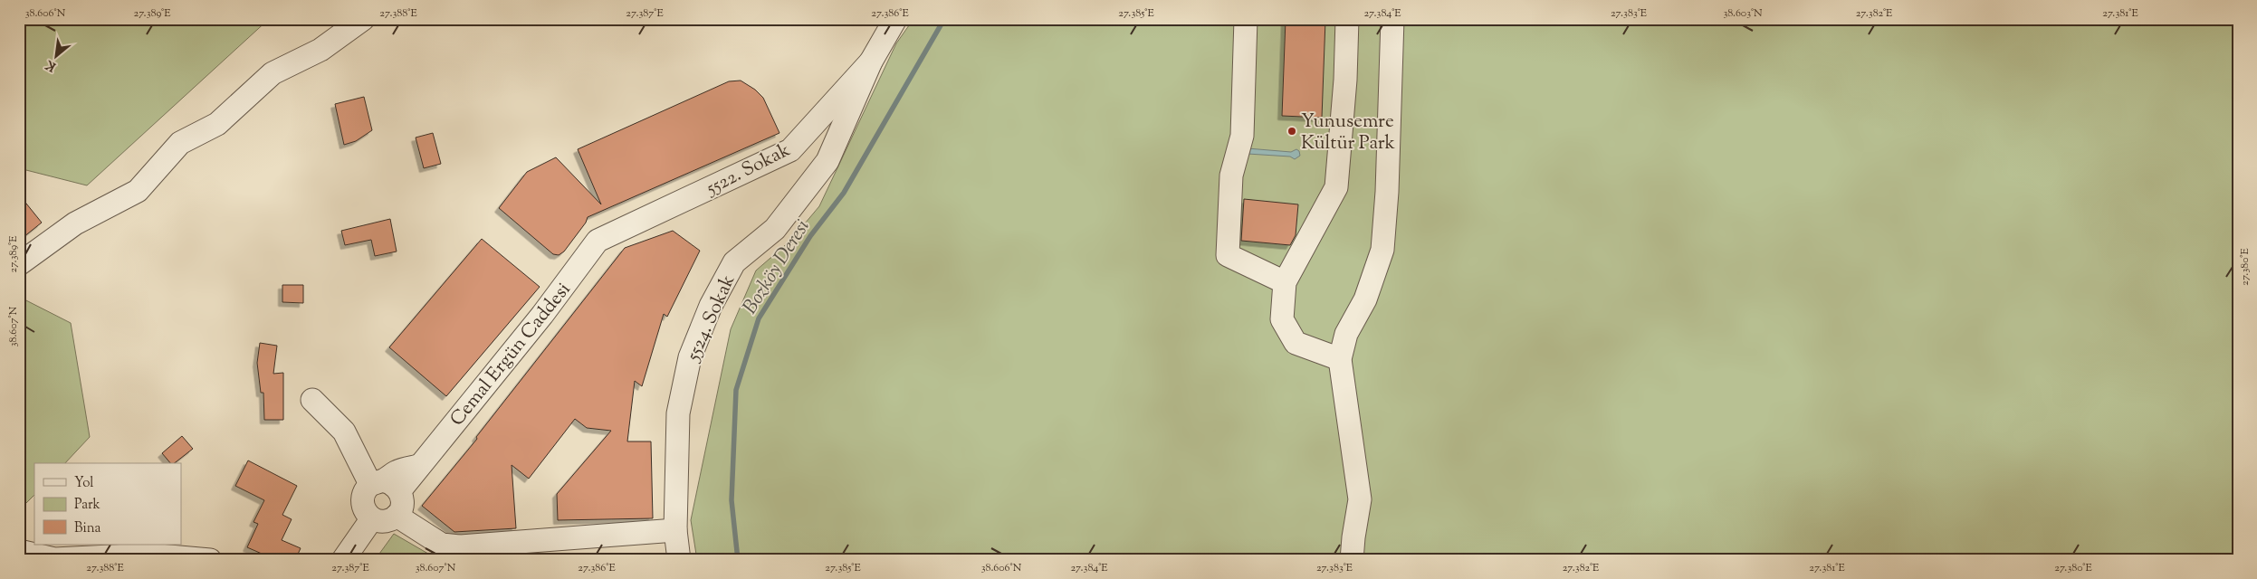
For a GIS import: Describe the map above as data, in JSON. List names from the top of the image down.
{
  "streets": {
    "street": ["5522. Sokak", "5524. Sokak", "Cemal Ergün Caddesi"]
  },
  "crossings": [
    ["5522. Sokak", "5524. Sokak"],
    ["5522. Sokak", "Cemal Ergün Caddesi"]
  ],
  "water": ["Bozköy Deresi"],
  "places": ["Yunusemre Kültür Park"],
  "legend": ["Yol", "Park", "Bina"],
  "north": "bottom left",
  "coordinates": [
    "38.606°N",
    "27.389°E",
    "27.388°E",
    "27.387°E",
    "27.386°E",
    "27.385°E",
    "27.384°E",
    "27.383°E",
    "38.603°N",
    "27.382°E",
    "27.381°E",
    "27.380°E",
    "38.607°N"
  ]
}
